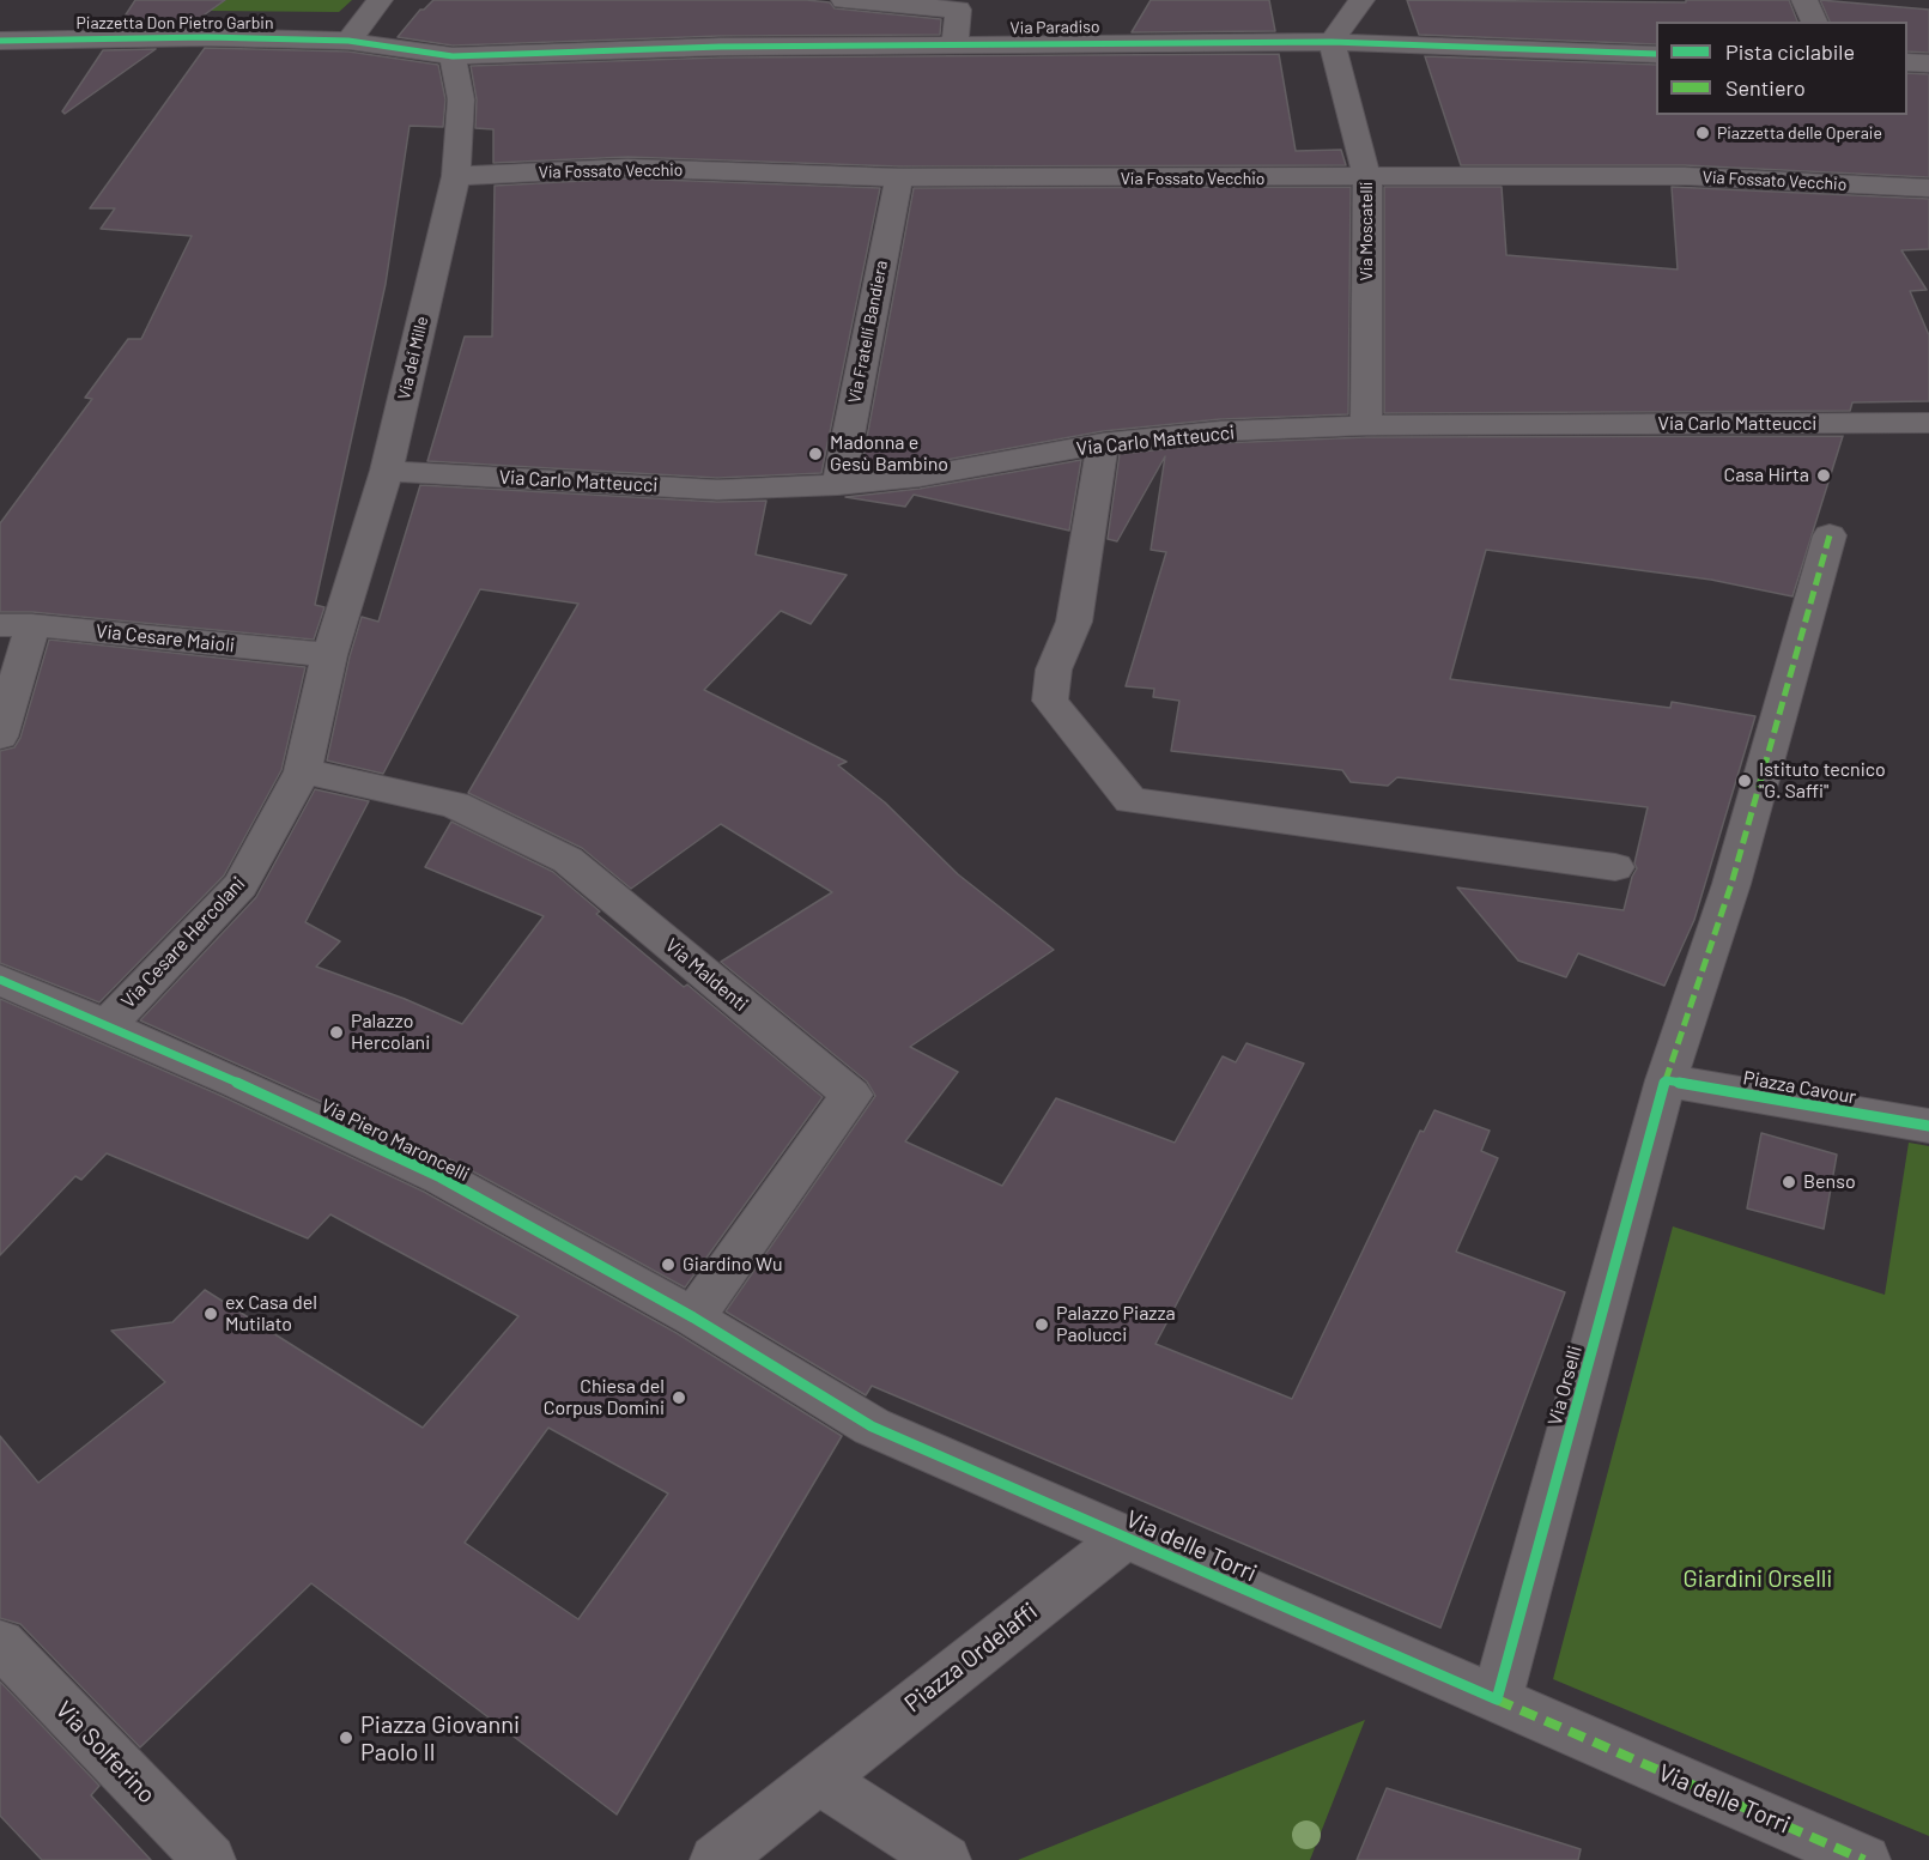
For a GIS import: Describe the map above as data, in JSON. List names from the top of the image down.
{
  "streets": {
    "street": [
      "Piazzetta Don Pietro Garbin",
      "Via Paradiso",
      "Via Fossato Vecchio",
      "Via Moscatelli",
      "Via Fratelli Bandiera",
      "Via dei Mille",
      "Via Carlo Matteucci",
      "Via Cesare Maioli",
      "Via Cesare Hercolani",
      "Via Maldenti",
      "Piazza Cavour",
      "Via Piero Maroncelli",
      "Via Orselli",
      "Via delle Torri",
      "Piazza Ordelaffi",
      "Via Solferino"
    ]
  },
  "crossings": [
    ["Piazzetta Don Pietro Garbin", "Via Paradiso"],
    ["Piazzetta Don Pietro Garbin", "Via dei Mille"],
    ["Via Paradiso", "Via Moscatelli"],
    ["Via Paradiso", "Via dei Mille"],
    ["Via Fossato Vecchio", "Via Moscatelli"],
    ["Via Fossato Vecchio", "Via Fratelli Bandiera"],
    ["Via Fossato Vecchio", "Via dei Mille"],
    ["Via Moscatelli", "Via Carlo Matteucci"],
    ["Via Fratelli Bandiera", "Via Carlo Matteucci"],
    ["Via dei Mille", "Via Carlo Matteucci"],
    ["Via dei Mille", "Via Cesare Maioli"],
    ["Via dei Mille", "Via Cesare Hercolani"],
    ["Via Cesare Maioli", "Via Cesare Hercolani"],
    ["Via Cesare Hercolani", "Via Maldenti"],
    ["Via Cesare Hercolani", "Via Piero Maroncelli"],
    ["Via Maldenti", "Via Piero Maroncelli"],
    ["Piazza Cavour", "Via Orselli"],
    ["Via Piero Maroncelli", "Via delle Torri"],
    ["Via Orselli", "Via delle Torri"],
    ["Via delle Torri", "Piazza Ordelaffi"]
  ],
  "parks": ["Giardini Orselli"],
  "places": [
    "Piazzetta delle Operaie",
    "Madonna e Gesù Bambino",
    "Casa Hirta",
    "Istituto tecnico \"G. Saffi\"",
    "Palazzo Hercolani",
    "Benso",
    "Giardino Wu",
    "ex Casa del Mutilato",
    "Palazzo Piazza Paolucci",
    "Chiesa del Corpus Domini",
    "Piazza Giovanni Paolo II"
  ],
  "legend": ["Pista ciclabile", "Sentiero"]
}
